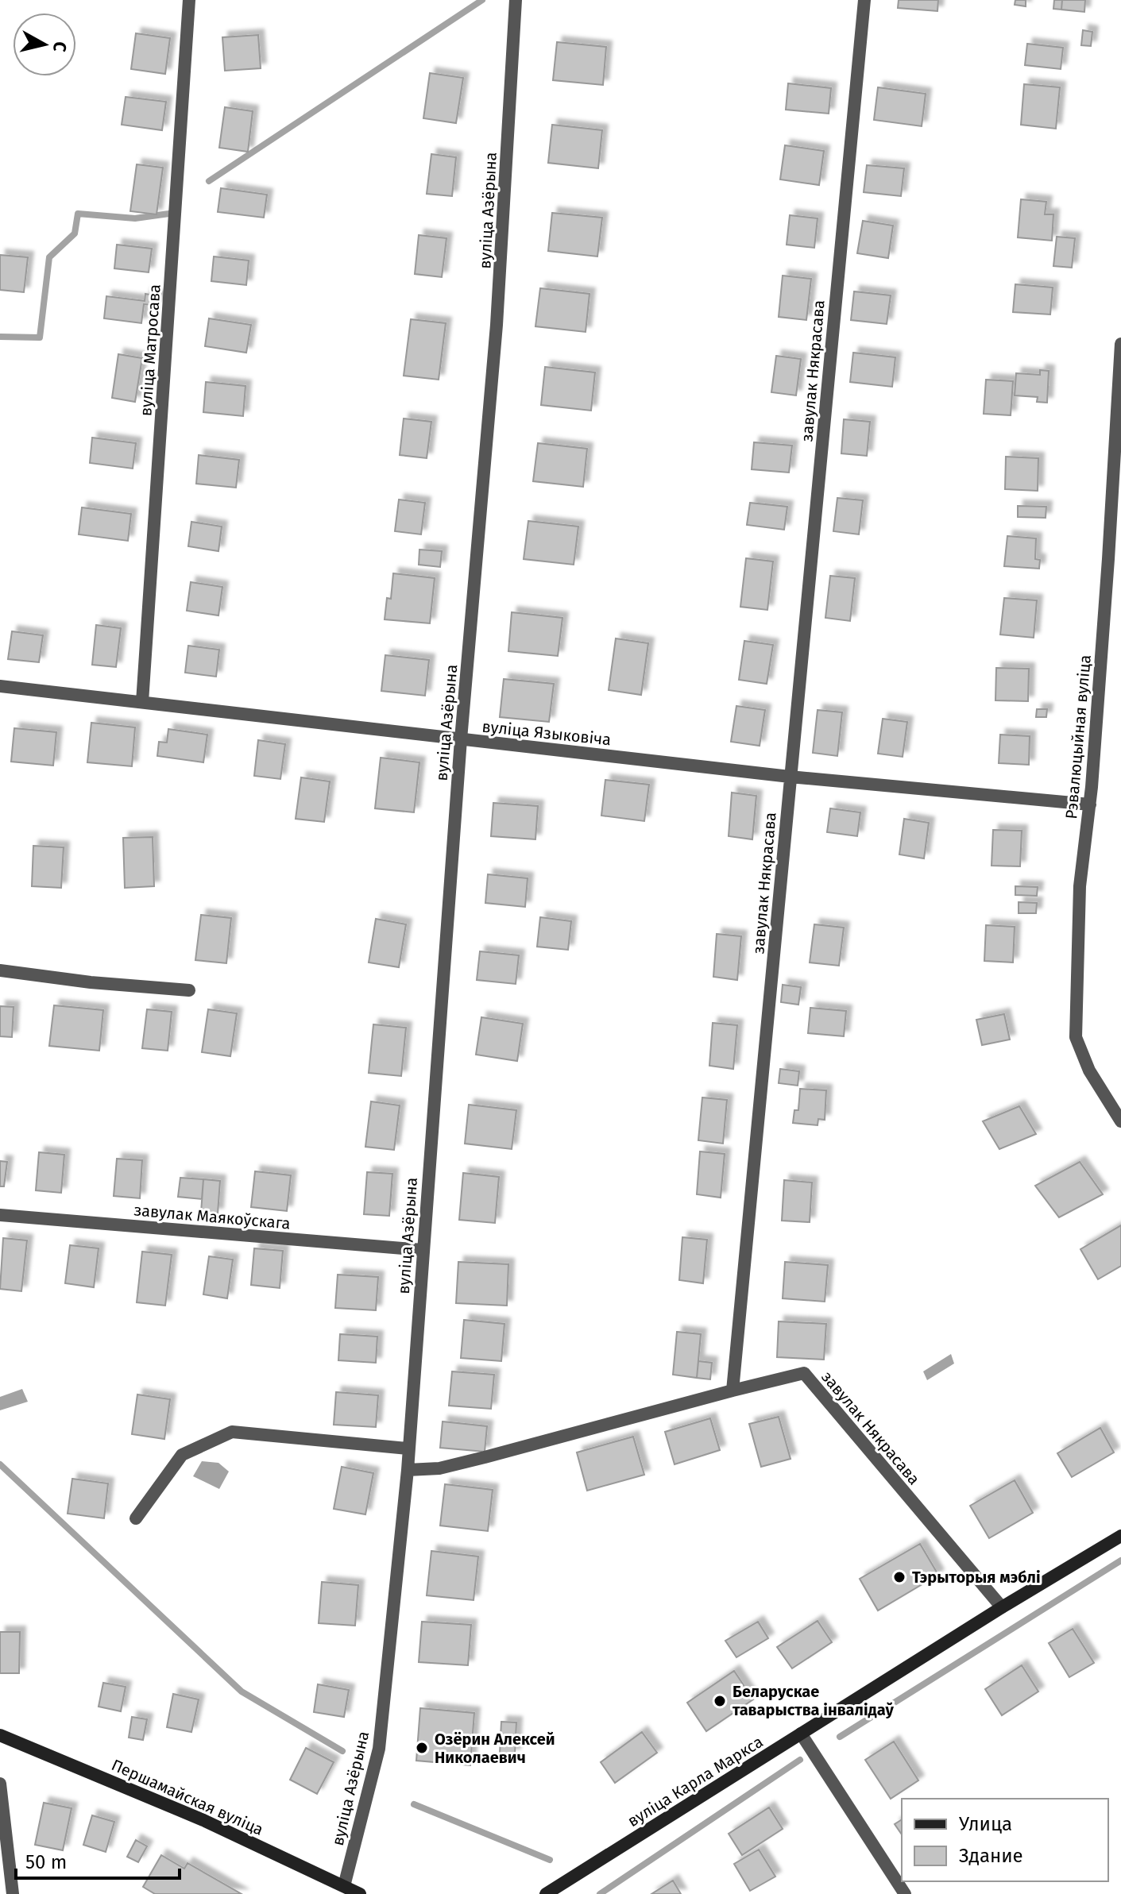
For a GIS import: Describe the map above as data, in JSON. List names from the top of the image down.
{
  "streets": {
    "main road": ["вуліца Карла Маркса", "Першамайская вуліца"],
    "street": [
      "вуліца Азёрына",
      "вуліца Матросава",
      "завулак Някрасава",
      "вуліца Языковіча",
      "Рэвалюцыйная вуліца",
      "завулак Маякоўскага"
    ]
  },
  "crossings": [
    ["вуліца Азёрына", "вуліца Языковіча"],
    ["вуліца Азёрына", "завулак Маякоўскага"],
    ["вуліца Азёрына", "Першамайская вуліца"],
    ["вуліца Матросава", "вуліца Языковіча"],
    ["завулак Някрасава", "вуліца Языковіча"],
    ["завулак Някрасава", "вуліца Карла Маркса"],
    ["вуліца Языковіча", "Рэвалюцыйная вуліца"]
  ],
  "places": ["Тэрыторыя мэблі", "Беларускае таварыства інвалідаў", "Озёрин Алексей Николаевич"],
  "legend": ["Улица", "Здание"],
  "scale_bar": "50 m",
  "north": "right"
}
